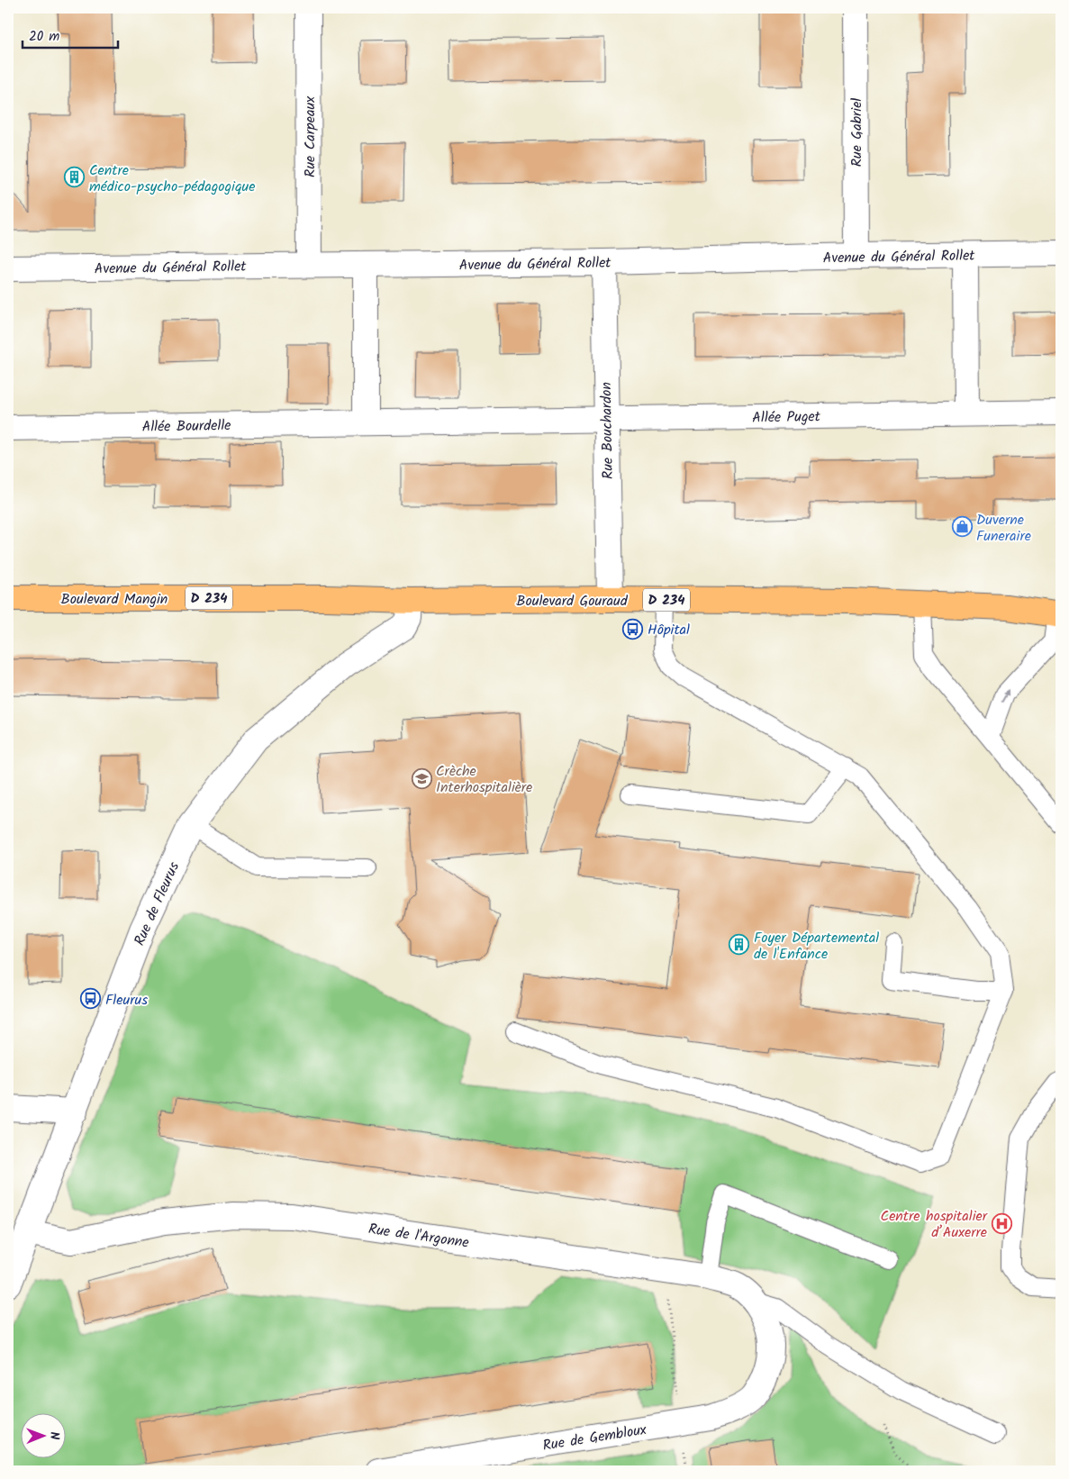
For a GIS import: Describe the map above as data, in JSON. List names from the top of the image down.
{
  "streets": {
    "main road": ["Boulevard Mangin", "D 234", "Boulevard Gouraud"],
    "street": [
      "Rue Gabriel",
      "Rue Carpeaux",
      "Avenue du Général Rollet",
      "Allée Puget",
      "Allée Bourdelle",
      "Rue Bouchardon",
      "Rue de Fleurus",
      "Rue de l'Argonne",
      "Rue de Gembloux"
    ]
  },
  "crossings": [
    ["Rue Gabriel", "Avenue du Général Rollet"],
    ["Rue Carpeaux", "Avenue du Général Rollet"],
    ["Avenue du Général Rollet", "Rue Bouchardon"],
    ["Allée Puget", "Allée Bourdelle"],
    ["Allée Puget", "Rue Bouchardon"],
    ["Allée Bourdelle", "Rue Bouchardon"],
    ["Rue Bouchardon", "Boulevard Gouraud"],
    ["Boulevard Mangin", "Boulevard Gouraud"],
    ["Boulevard Mangin", "Rue de Fleurus"],
    ["D 234", "Boulevard Gouraud"],
    ["Boulevard Gouraud", "Rue de Fleurus"],
    ["Rue de Fleurus", "Rue de l'Argonne"],
    ["Rue de l'Argonne", "Rue de Gembloux"]
  ],
  "places": {
    "building": ["Centre médico-psycho-pédagogique", "Foyer Départemental de l'Enfance"],
    "shop": ["Duverne Funeraire"],
    "bus stop": ["Hôpital", "Fleurus"],
    "school or university": ["Crèche Interhospitalière"],
    "hospital": ["Centre hospitalier d’Auxerre"]
  },
  "scale_bar": "20 m",
  "north": "right"
}
